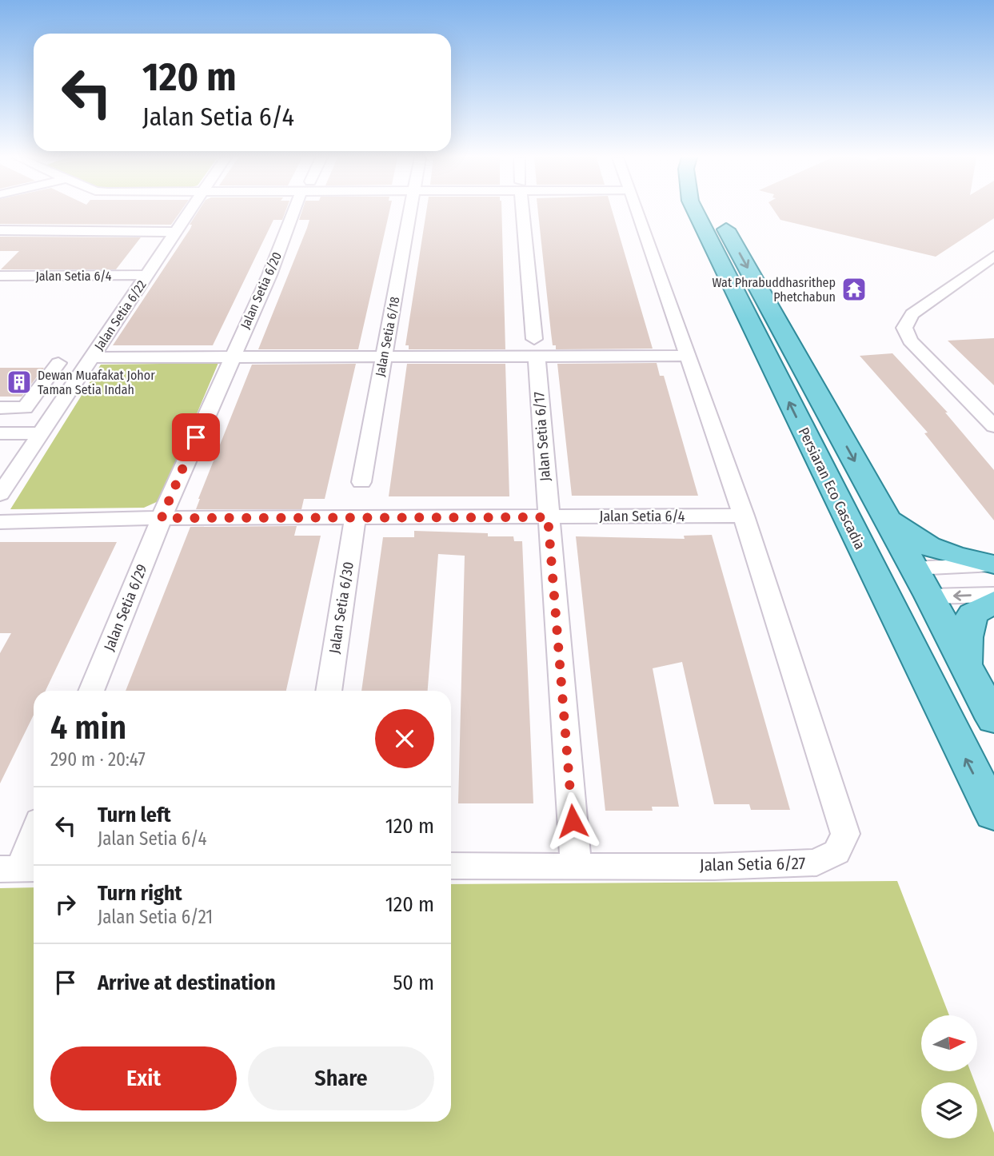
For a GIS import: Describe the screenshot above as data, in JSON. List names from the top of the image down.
{
  "streets": {
    "main road": ["Persiaran Eco Cascadia"],
    "street": [
      "Jalan Setia 6/4",
      "Jalan Setia 6/20",
      "Jalan Setia 6/22",
      "Jalan Setia 6/18",
      "Jalan Setia 6/17",
      "Jalan Setia 6/29",
      "Jalan Setia 6/30",
      "Jalan Setia 6/27"
    ]
  },
  "crossings": [
    ["Jalan Setia 6/4", "Jalan Setia 6/20"],
    ["Jalan Setia 6/4", "Jalan Setia 6/22"],
    ["Jalan Setia 6/4", "Jalan Setia 6/17"],
    ["Jalan Setia 6/4", "Jalan Setia 6/29"],
    ["Jalan Setia 6/4", "Jalan Setia 6/30"],
    ["Jalan Setia 6/4", "Jalan Setia 6/27"],
    ["Jalan Setia 6/20", "Jalan Setia 6/29"],
    ["Jalan Setia 6/17", "Jalan Setia 6/27"]
  ],
  "places": {
    "temple": ["Wat Phrabuddhasrithep Phetchabun"],
    "building": ["Dewan Muafakat Johor Taman Setia Indah"]
  },
  "north": "right",
  "page": {
    "turn": ["120 m", "Jalan Setia 6/4"],
    "heading": ["4 min", "290 m · 20:47"],
    "list": [
      {
        "name": "Turn left",
        "note": "Jalan Setia 6/4",
        "value": "120 m"
      },
      {
        "name": "Turn right",
        "note": "Jalan Setia 6/21",
        "value": "120 m"
      },
      {
        "name": "Arrive at destination",
        "value": "50 m"
      }
    ],
    "buttons": ["Exit", "Share"]
  }
}
